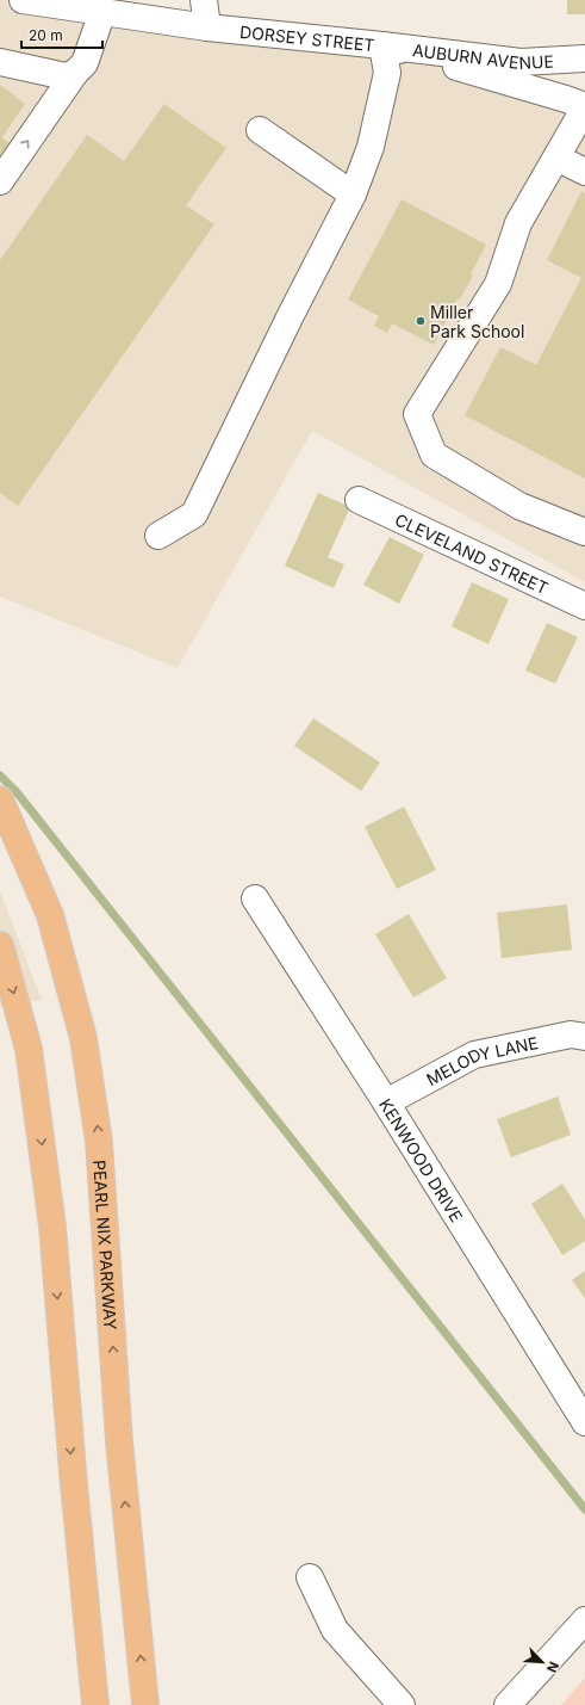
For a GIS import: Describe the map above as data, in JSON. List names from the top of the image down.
{
  "streets": {
    "main road": ["PEARL NIX PARKWAY"],
    "street": [
      "DORSEY STREET",
      "AUBURN AVENUE",
      "CLEVELAND STREET",
      "MELODY LANE",
      "KENWOOD DRIVE"
    ]
  },
  "crossings": [
    ["DORSEY STREET", "AUBURN AVENUE"],
    ["MELODY LANE", "KENWOOD DRIVE"]
  ],
  "places": ["Miller Park School"],
  "scale_bar": "20 m",
  "north": "bottom right"
}
